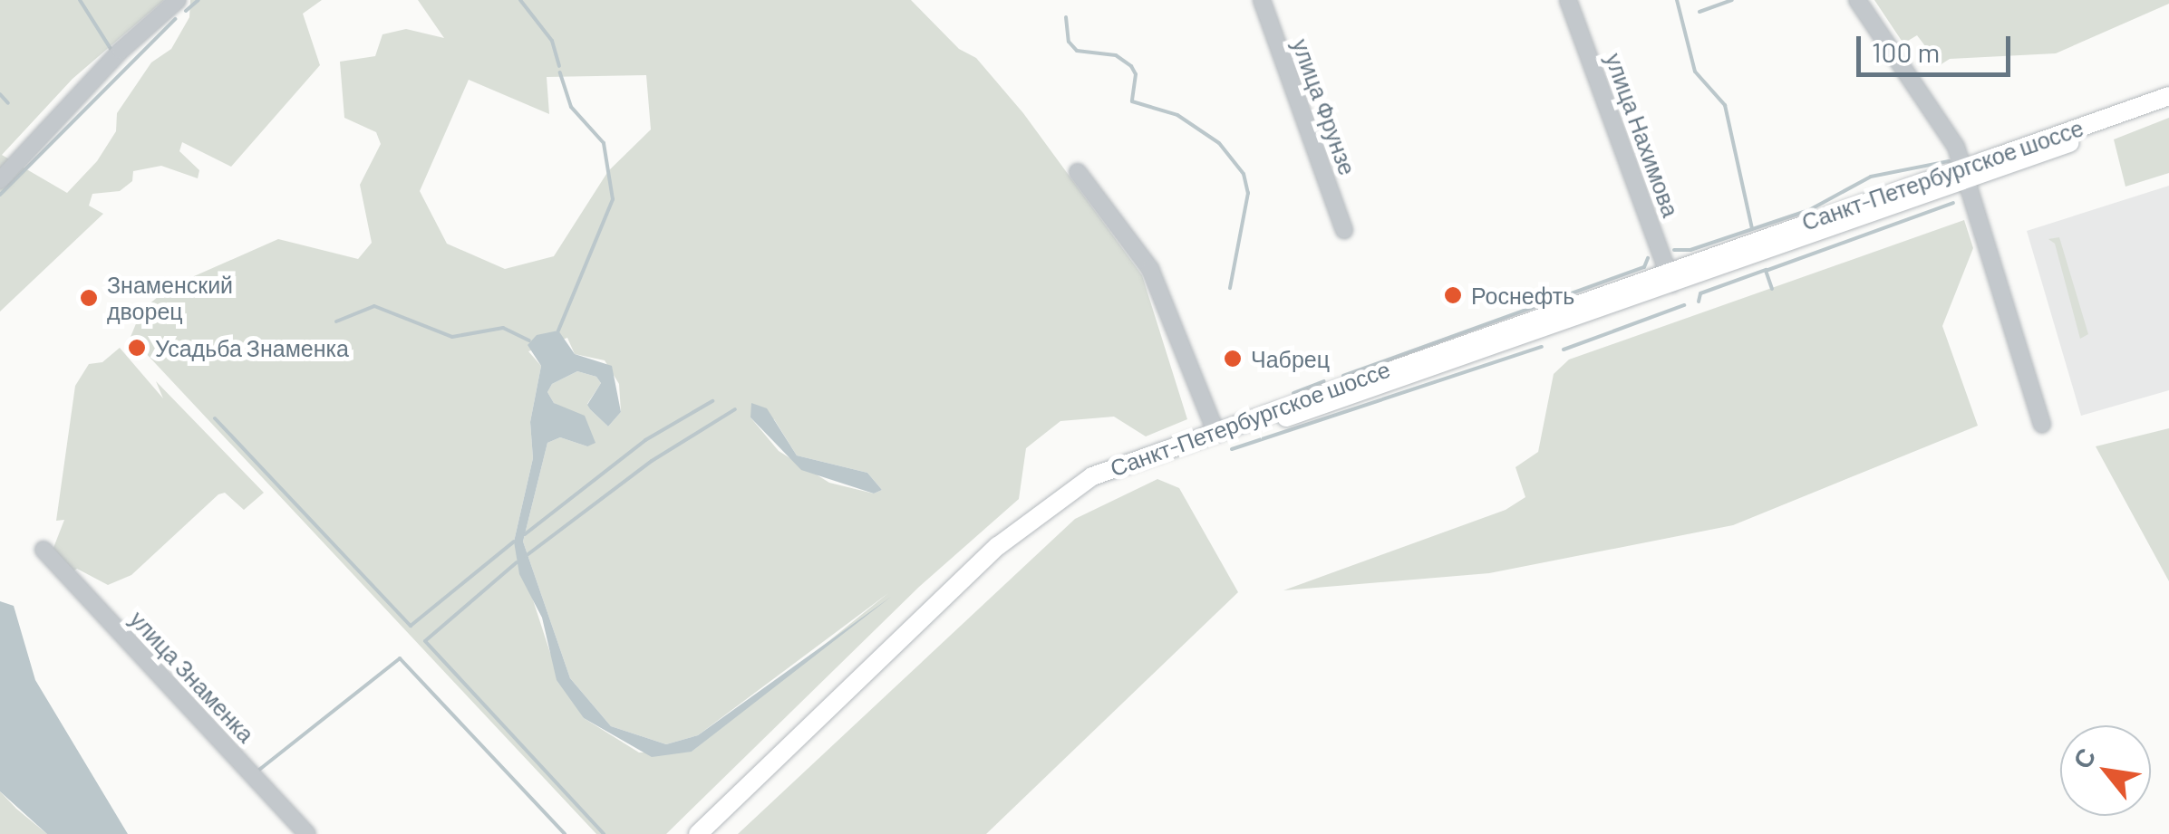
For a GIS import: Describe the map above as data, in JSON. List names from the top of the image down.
{
  "streets": {
    "main road": ["Санкт-Петербургское шоссе"],
    "street": ["улица Фрунзе", "улица Нахимова", "улица Знаменка"]
  },
  "crossings": [
    ["улица Нахимова", "Санкт-Петербургское шоссе"]
  ],
  "places": [
    "Роснефть",
    "Знаменский дворец",
    "Усадьба Знаменка",
    "Чабрец"
  ],
  "scale_bar": "100 m",
  "north": "top left"
}
